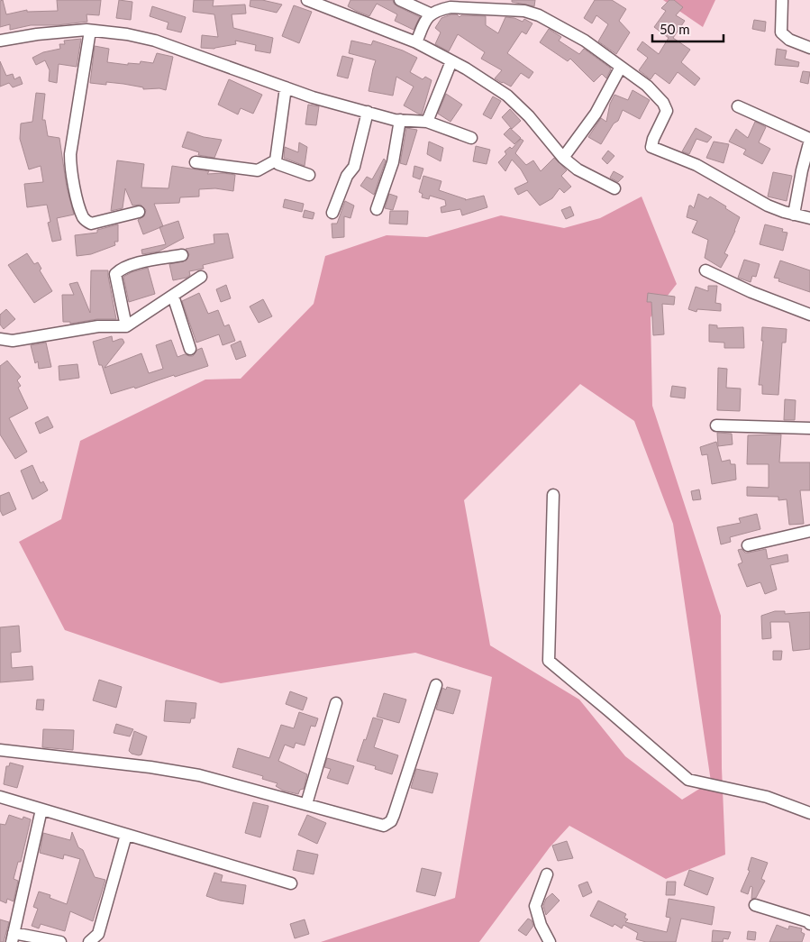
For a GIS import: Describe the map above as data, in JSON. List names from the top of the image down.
{
  "scale_bar": "50 m"
}
